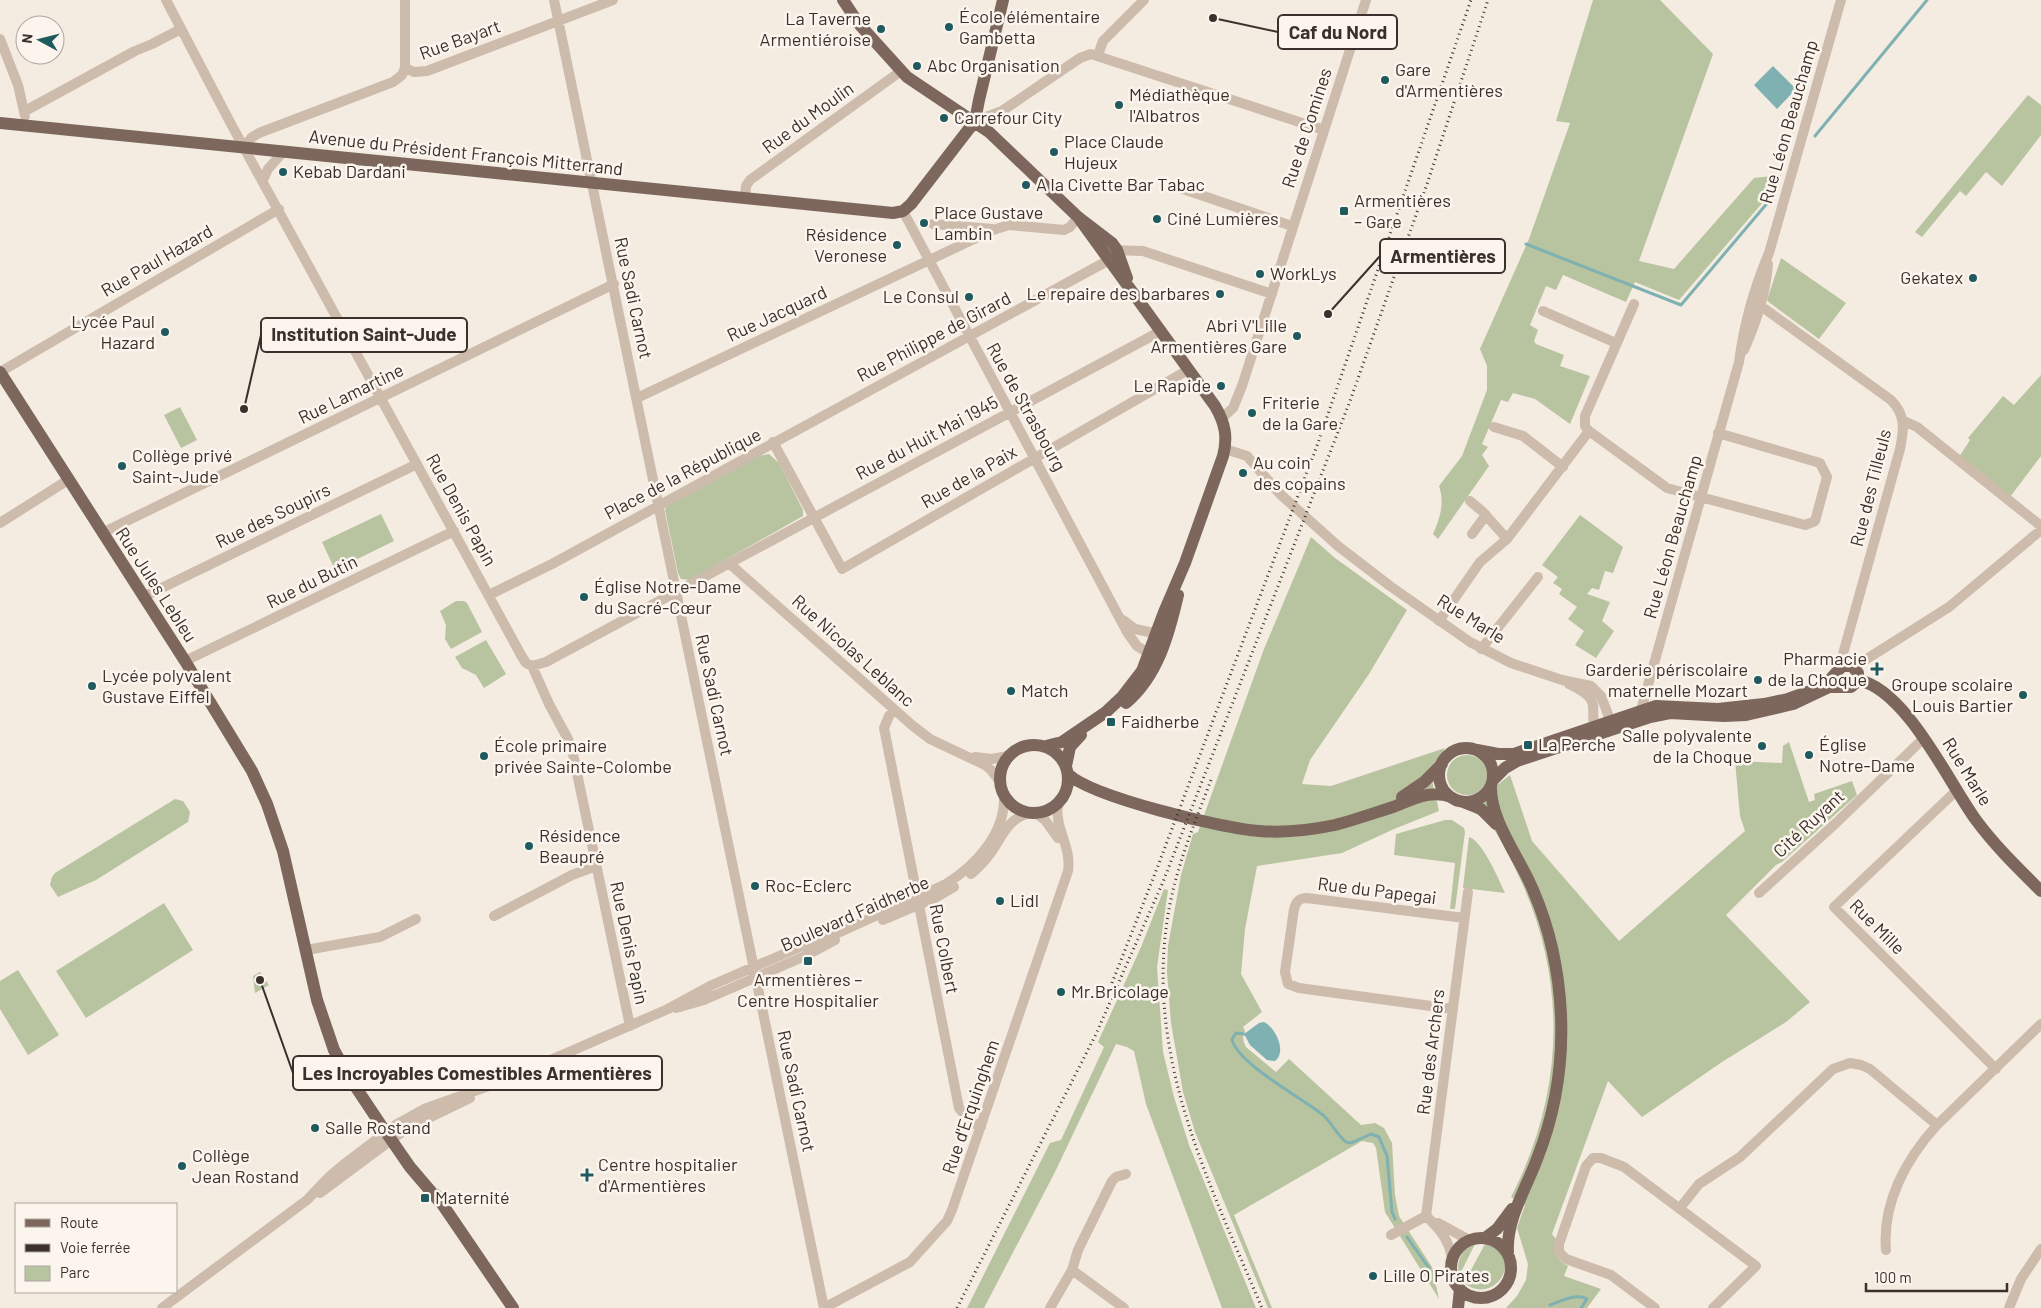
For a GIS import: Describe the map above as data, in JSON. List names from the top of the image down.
{
  "streets": {
    "main road": ["Avenue du Président François Mitterrand", "Rue Jules Lebleu", "Rue Marle"],
    "street": [
      "Rue Bayart",
      "Rue du Moulin",
      "Rue Léon Beauchamp",
      "Rue de Comines",
      "Rue Paul Hazard",
      "Rue Sadi Carnot",
      "Rue Jacquard",
      "Rue Philippe de Girard",
      "Rue Lamartine",
      "Rue de Strasbourg",
      "Rue du Huit Mai 1945",
      "Place de la République",
      "Rue de la Paix",
      "Rue des Tilleuls",
      "Rue Denis Papin",
      "Rue des Soupirs",
      "Rue du Butin",
      "Rue Nicolas Leblanc",
      "Cité Ruyant",
      "Rue du Papegai",
      "Boulevard Faidherbe",
      "Rue Mille",
      "Rue Colbert",
      "Rue des Archers",
      "Rue d'Erquinghem"
    ]
  },
  "crossings": [
    ["Rue Bayart", "Avenue du Président François Mitterrand"],
    ["Rue Bayart", "Rue Sadi Carnot"],
    ["Rue Bayart", "Rue Denis Papin"],
    ["Rue du Moulin", "Avenue du Président François Mitterrand"],
    ["Rue Léon Beauchamp", "Rue des Tilleuls"],
    ["Avenue du Président François Mitterrand", "Rue Sadi Carnot"],
    ["Avenue du Président François Mitterrand", "Rue de Strasbourg"],
    ["Avenue du Président François Mitterrand", "Rue Denis Papin"],
    ["Rue Paul Hazard", "Rue Denis Papin"],
    ["Rue Paul Hazard", "Rue Jules Lebleu"],
    ["Rue Sadi Carnot", "Rue Jacquard"],
    ["Rue Sadi Carnot", "Rue Lamartine"],
    ["Rue Sadi Carnot", "Place de la République"],
    ["Rue Sadi Carnot", "Boulevard Faidherbe"],
    ["Rue Sadi Carnot", "Rue d'Erquinghem"],
    ["Rue Jacquard", "Rue de Strasbourg"],
    ["Rue Philippe de Girard", "Rue de Strasbourg"],
    ["Rue Philippe de Girard", "Place de la République"],
    ["Rue Lamartine", "Rue Denis Papin"],
    ["Rue Lamartine", "Rue Jules Lebleu"],
    ["Rue de Strasbourg", "Rue du Huit Mai 1945"],
    ["Rue de Strasbourg", "Rue de la Paix"],
    ["Rue du Huit Mai 1945", "Place de la République"],
    ["Rue du Huit Mai 1945", "Rue de la Paix"],
    ["Place de la République", "Rue de la Paix"],
    ["Place de la République", "Rue Denis Papin"],
    ["Rue des Tilleuls", "Rue Marle"],
    ["Rue Denis Papin", "Rue des Soupirs"],
    ["Rue Denis Papin", "Rue du Butin"],
    ["Rue Denis Papin", "Boulevard Faidherbe"],
    ["Rue des Soupirs", "Rue Jules Lebleu"],
    ["Rue du Butin", "Rue Jules Lebleu"],
    ["Rue Jules Lebleu", "Boulevard Faidherbe"],
    ["Rue Marle", "Cité Ruyant"],
    ["Rue Marle", "Rue Mille"],
    ["Rue Nicolas Leblanc", "Boulevard Faidherbe"],
    ["Rue Nicolas Leblanc", "Rue Colbert"],
    ["Rue Nicolas Leblanc", "Rue d'Erquinghem"],
    ["Rue du Papegai", "Rue des Archers"],
    ["Boulevard Faidherbe", "Rue Colbert"],
    ["Boulevard Faidherbe", "Rue d'Erquinghem"],
    ["Rue Colbert", "Rue d'Erquinghem"]
  ],
  "places": {
    "other": [
      "Caf du Nord",
      "École élémentaire Gambetta",
      "La Taverne Armentiéroise",
      "Abc Organisation",
      "Gare d'Armentières",
      "Médiathèque l'Albatros",
      "Carrefour City",
      "Place Claude Hujeux",
      "Kebab Dardani",
      "A la Civette Bar Tabac",
      "Ciné Lumières",
      "Place Gustave Lambin",
      "Résidence Veronese",
      "WorkLys",
      "Gekatex",
      "Le repaire des barbares",
      "Le Consul",
      "Armentières",
      "Lycée Paul Hazard",
      "Abri V'Lille Armentières Gare",
      "Le Rapide",
      "Institution Saint-Jude",
      "Friterie de la Gare",
      "Collège privé Saint-Jude",
      "Au coin des copains",
      "Église Notre-Dame du Sacré-Cœur",
      "Garderie périscolaire maternelle Mozart",
      "Lycée polyvalent Gustave Eiffel",
      "Match",
      "Groupe scolaire Louis Bartier",
      "Salle polyvalente de la Choque",
      "Église Notre-Dame",
      "École primaire privée Sainte-Colombe",
      "Résidence Beaupré",
      "Roc-Eclerc",
      "Lidl",
      "Les Incroyables Comestibles Armentières",
      "Mr.Bricolage",
      "Salle Rostand",
      "Collège Jean Rostand",
      "Lille O Pirates"
    ],
    "transit": [
      "Armentières – Gare",
      "Faidherbe",
      "La Perche",
      "Armentières – Centre Hospitalier",
      "Maternité"
    ],
    "health": ["Pharmacie de la Choque", "Centre hospitalier d'Armentières"]
  },
  "legend": ["Route", "Voie ferrée", "Parc"],
  "scale_bar": "100 m",
  "north": "left"
}
